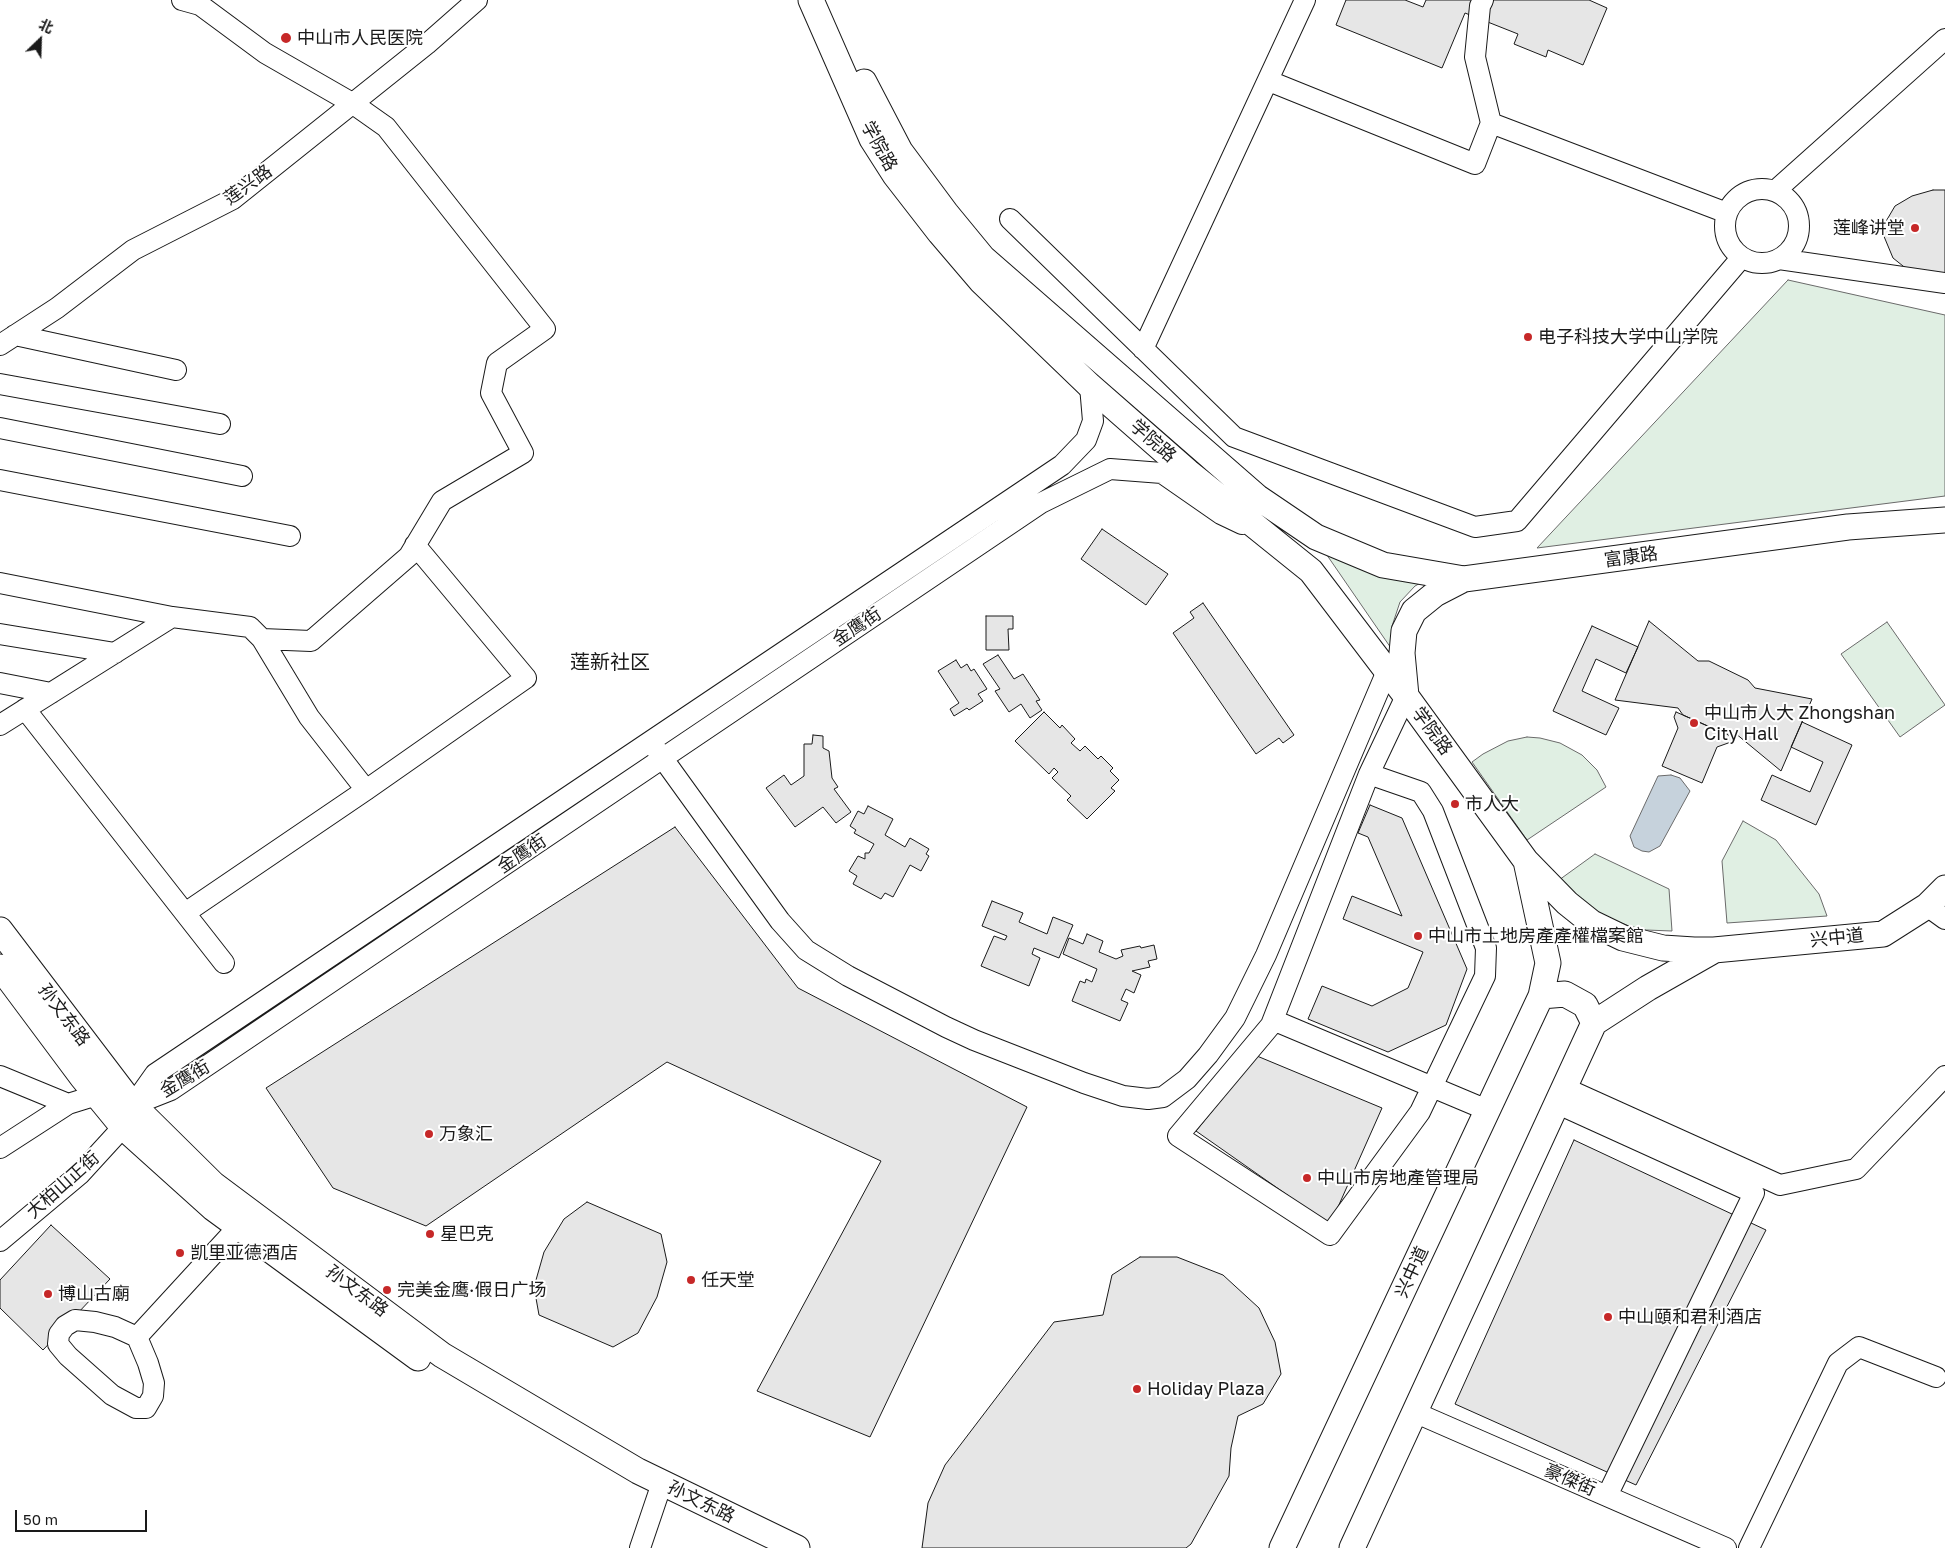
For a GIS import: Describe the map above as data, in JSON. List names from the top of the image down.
{
  "streets": {
    "main road": [
      "学院路",
      "富康路",
      "兴中道",
      "孙文东路"
    ],
    "street": [
      "莲兴路",
      "金鹰街",
      "大柏山正街",
      "豪傑街"
    ]
  },
  "crossings": [
    ["学院路", "富康路"],
    ["学院路", "金鹰街"],
    ["学院路", "兴中道"],
    ["金鹰街", "孙文东路"],
    ["金鹰街", "大柏山正街"],
    ["孙文东路", "大柏山正街"]
  ],
  "districts": ["莲新社区"],
  "places": [
    "中山市人民医院",
    "莲峰讲堂",
    "电子科技大学中山学院",
    "中山市人大 Zhongshan City Hall",
    "市人大",
    "中山市土地房產產權檔案館",
    "万象汇",
    "中山市房地產管理局",
    "星巴克",
    "凯里亚德酒店",
    "任天堂",
    "完美金鹰·假日广场",
    "博山古廟",
    "中山頤和君利酒店",
    "Holiday Plaza"
  ],
  "scale_bar": "50 m",
  "north": "top right"
}
